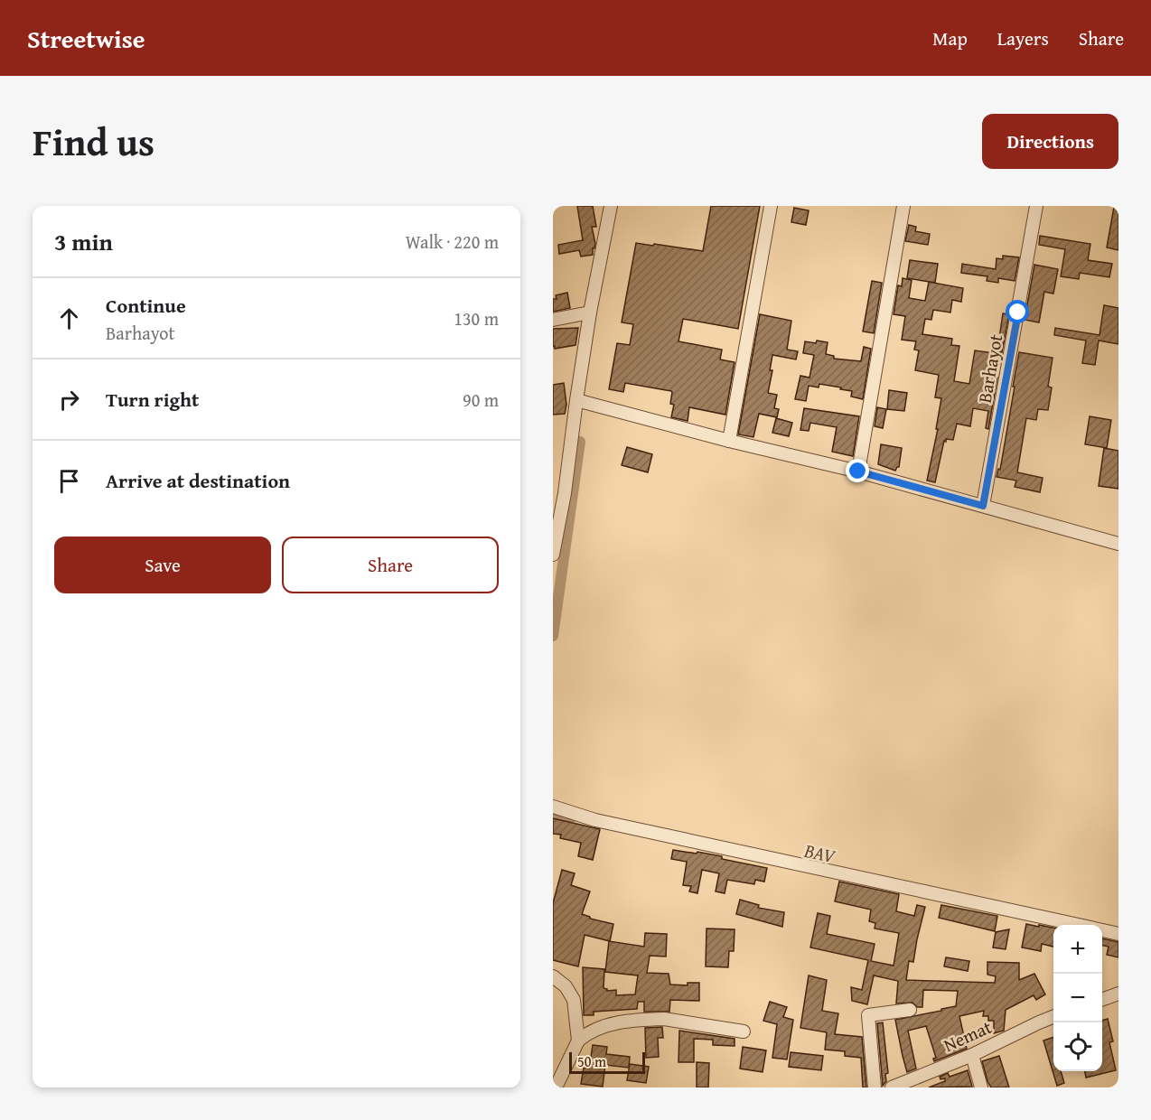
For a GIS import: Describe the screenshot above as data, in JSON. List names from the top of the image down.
{
  "streets": {
    "street": ["Barhayot", "Nemat"]
  },
  "water": ["BAV"],
  "scale_bar": "50 m",
  "page": {
    "header": "Streetwise",
    "nav": ["Map", "Layers", "Share"],
    "title": "Find us",
    "buttons": [
      "Directions",
      ["Save", "Share"]
    ],
    "heading": ["3 min", "Walk · 220 m"],
    "list": [
      ["Continue", "Barhayot", "130 m"],
      ["Turn right", "90 m"],
      "Arrive at destination"
    ],
    "map_buttons": ["+", "−"],
    "scale": "50 m"
  }
}
